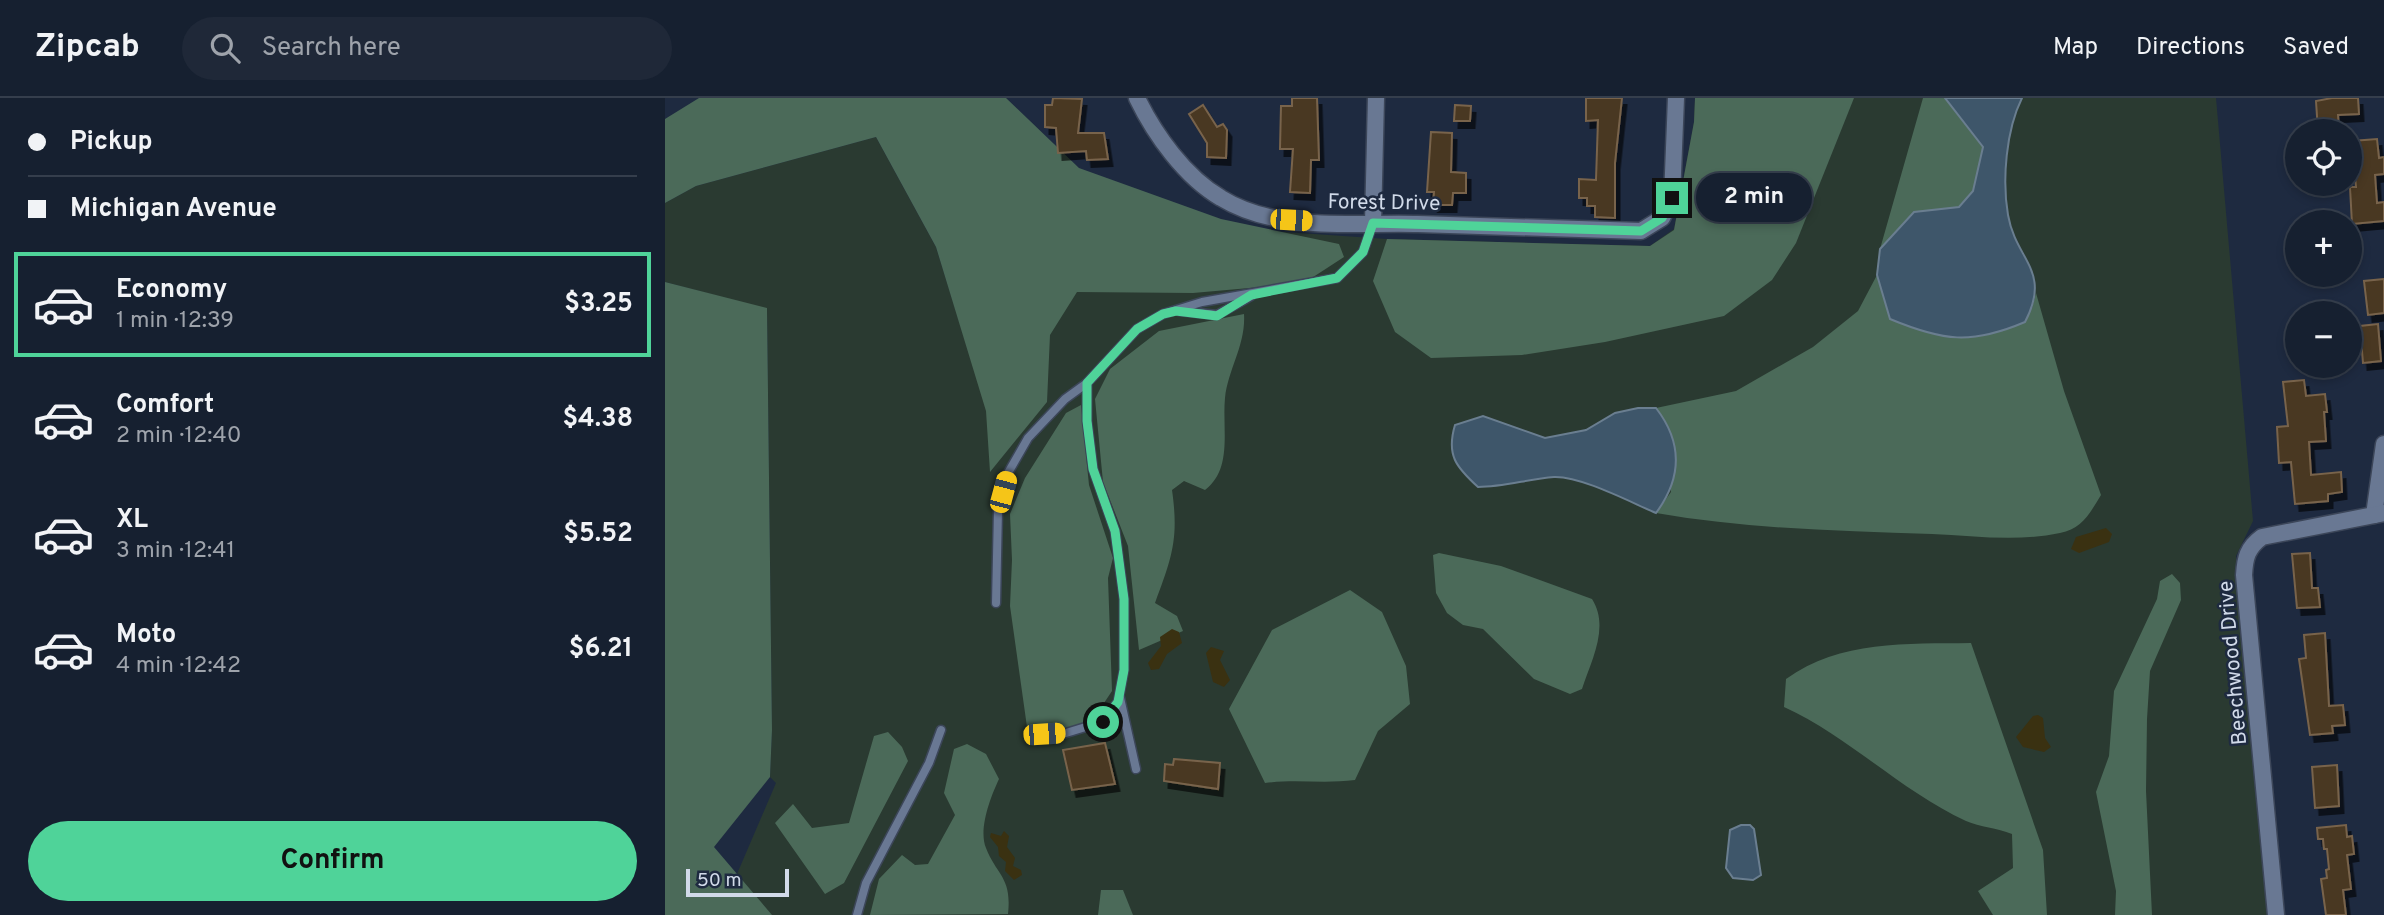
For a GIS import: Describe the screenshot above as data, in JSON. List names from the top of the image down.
{
  "streets": {
    "street": ["Forest Drive", "Beechwood Drive"]
  },
  "scale_bar": "50 m",
  "page": {
    "header": "Zipcab",
    "search": "Search here",
    "nav": ["Map", "Directions", "Saved"],
    "banner": ["Pickup", "Michigan Avenue"],
    "map_buttons": ["+", "−"],
    "bubble": "2 min",
    "list": [
      {
        "name": "Economy",
        "note": "1 min · 12:39",
        "value": "$3.25"
      },
      {
        "name": "Comfort",
        "note": "2 min · 12:40",
        "value": "$4.38"
      },
      {
        "name": "XL",
        "note": "3 min · 12:41",
        "value": "$5.52"
      },
      {
        "name": "Moto",
        "note": "4 min · 12:42",
        "value": "$6.21"
      }
    ],
    "buttons": "Confirm",
    "scale": "50 m"
  }
}
